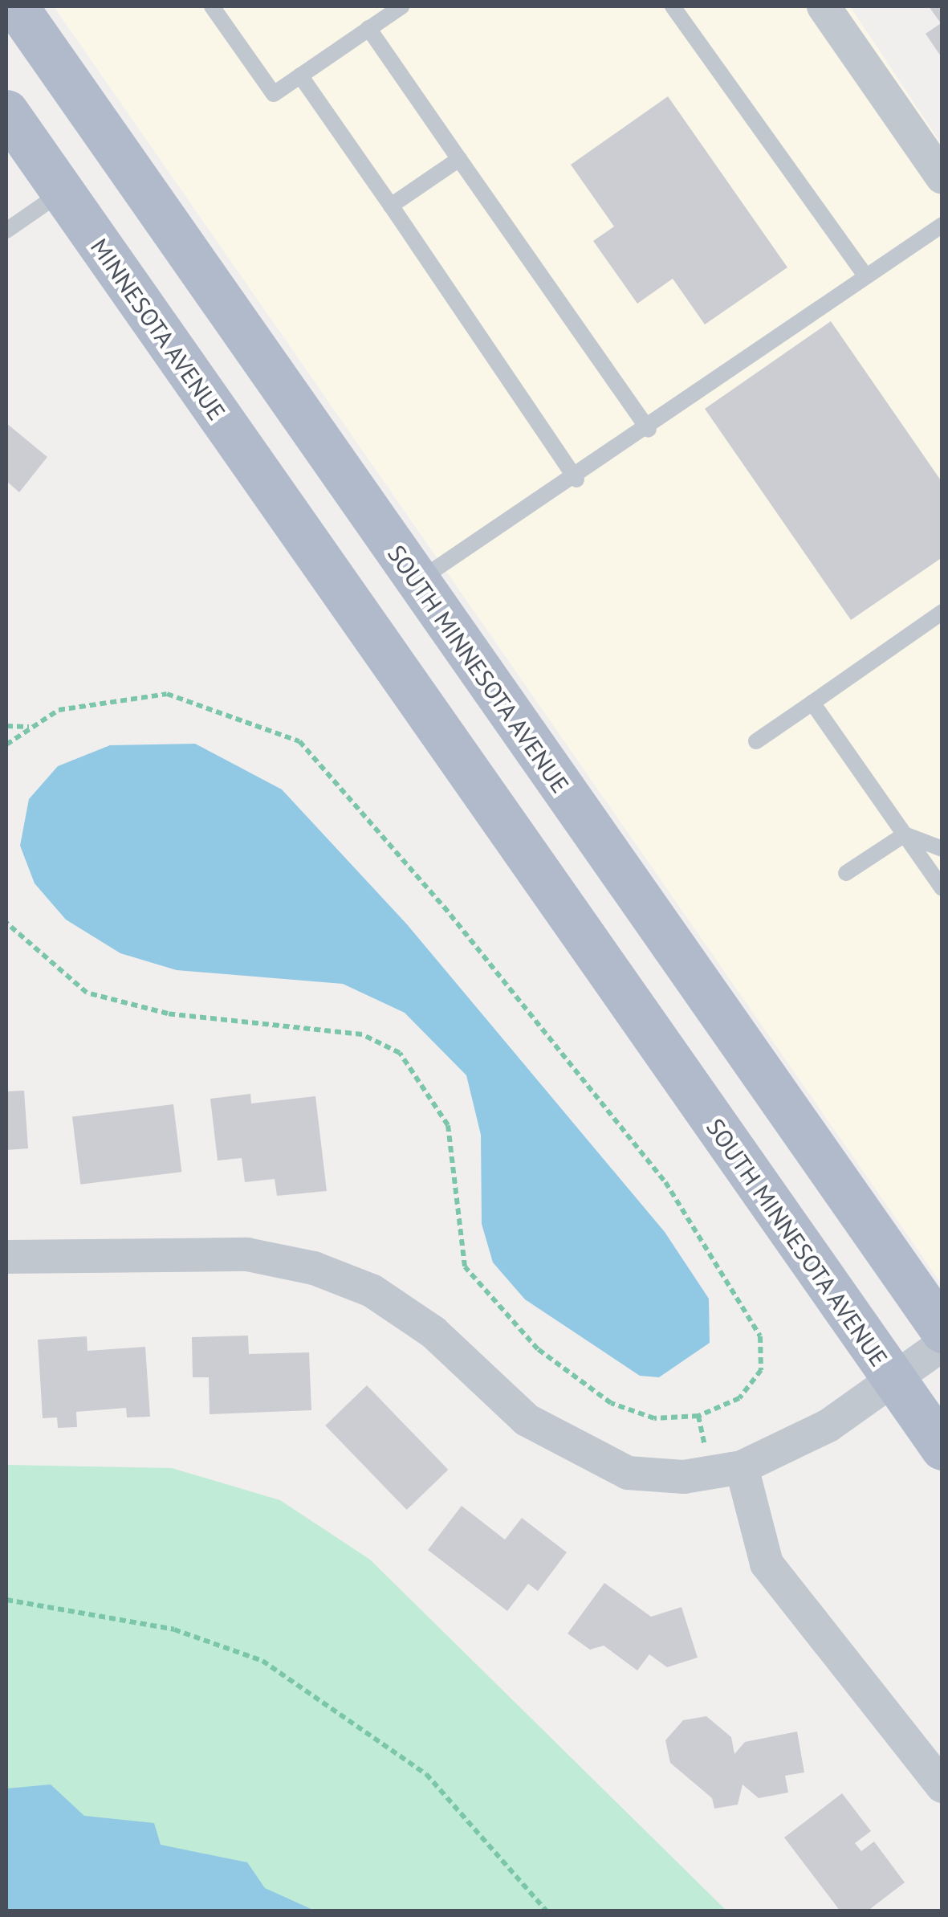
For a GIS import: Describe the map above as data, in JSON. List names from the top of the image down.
{
  "streets": {
    "main road": ["MINNESOTA AVENUE", "SOUTH MINNESOTA AVENUE"]
  },
  "crossings": [
    ["MINNESOTA AVENUE", "SOUTH MINNESOTA AVENUE"]
  ]
}
